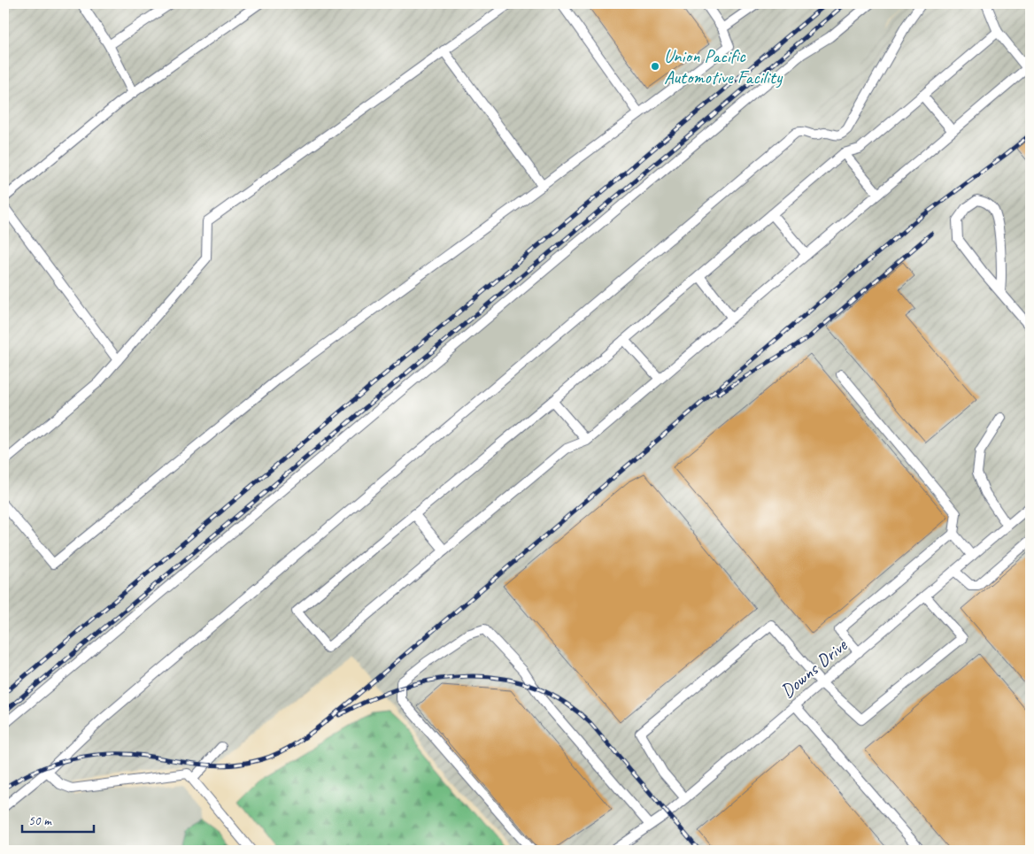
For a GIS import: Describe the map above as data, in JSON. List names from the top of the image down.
{
  "streets": {
    "street": ["Downs Drive"]
  },
  "places": ["Union Pacific Automotive Facility"],
  "scale_bar": "50 m"
}
